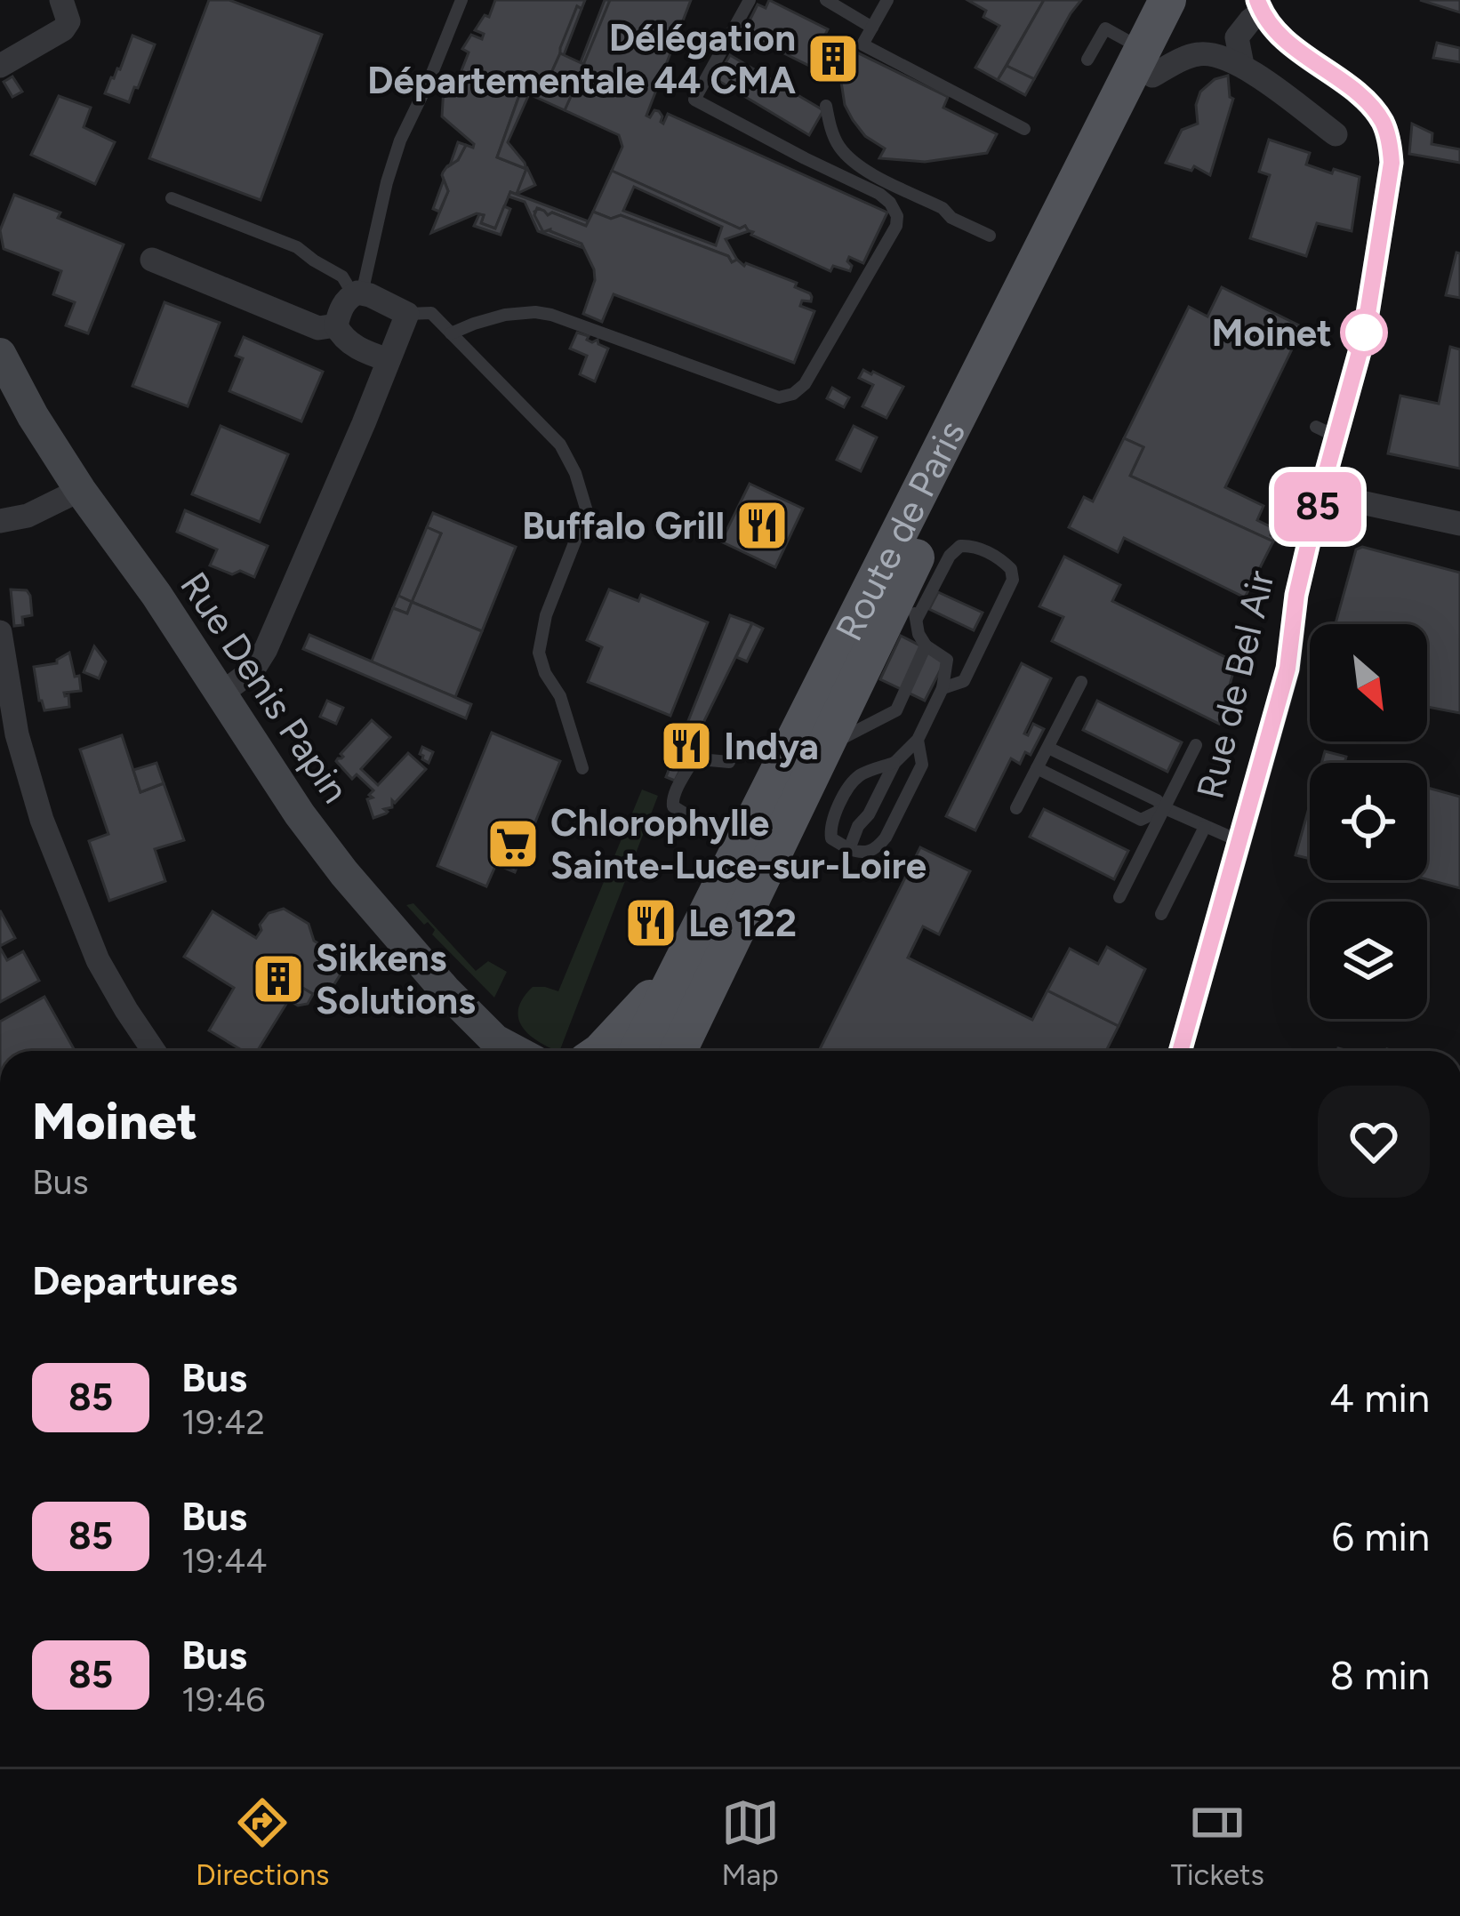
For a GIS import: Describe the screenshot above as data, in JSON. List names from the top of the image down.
{
  "streets": {
    "main road": ["Route de Paris"],
    "street": ["Rue de Bel Air", "Rue Denis Papin"]
  },
  "places": {
    "building": ["Délégation Départementale 44 CMA", "Sikkens Solutions"],
    "other": ["Moinet"],
    "restaurant": ["Buffalo Grill", "Indya", "Le 122"],
    "supermarket": ["Chlorophylle Sainte-Luce-sur-Loire"]
  },
  "lines": ["bus line 85"],
  "north": "bottom right",
  "page": {
    "on_map": "85",
    "heading": [
      ["Moinet", "Bus"],
      "Departures"
    ],
    "list": [
      {
        "mark": "85",
        "name": "Bus",
        "note": "19:42",
        "value": "4 min"
      },
      {
        "mark": "85",
        "name": "Bus",
        "note": "19:44",
        "value": "6 min"
      },
      {
        "mark": "85",
        "name": "Bus",
        "note": "19:46",
        "value": "8 min"
      }
    ],
    "tabs": ["Directions", "Map", "Tickets"]
  }
}
